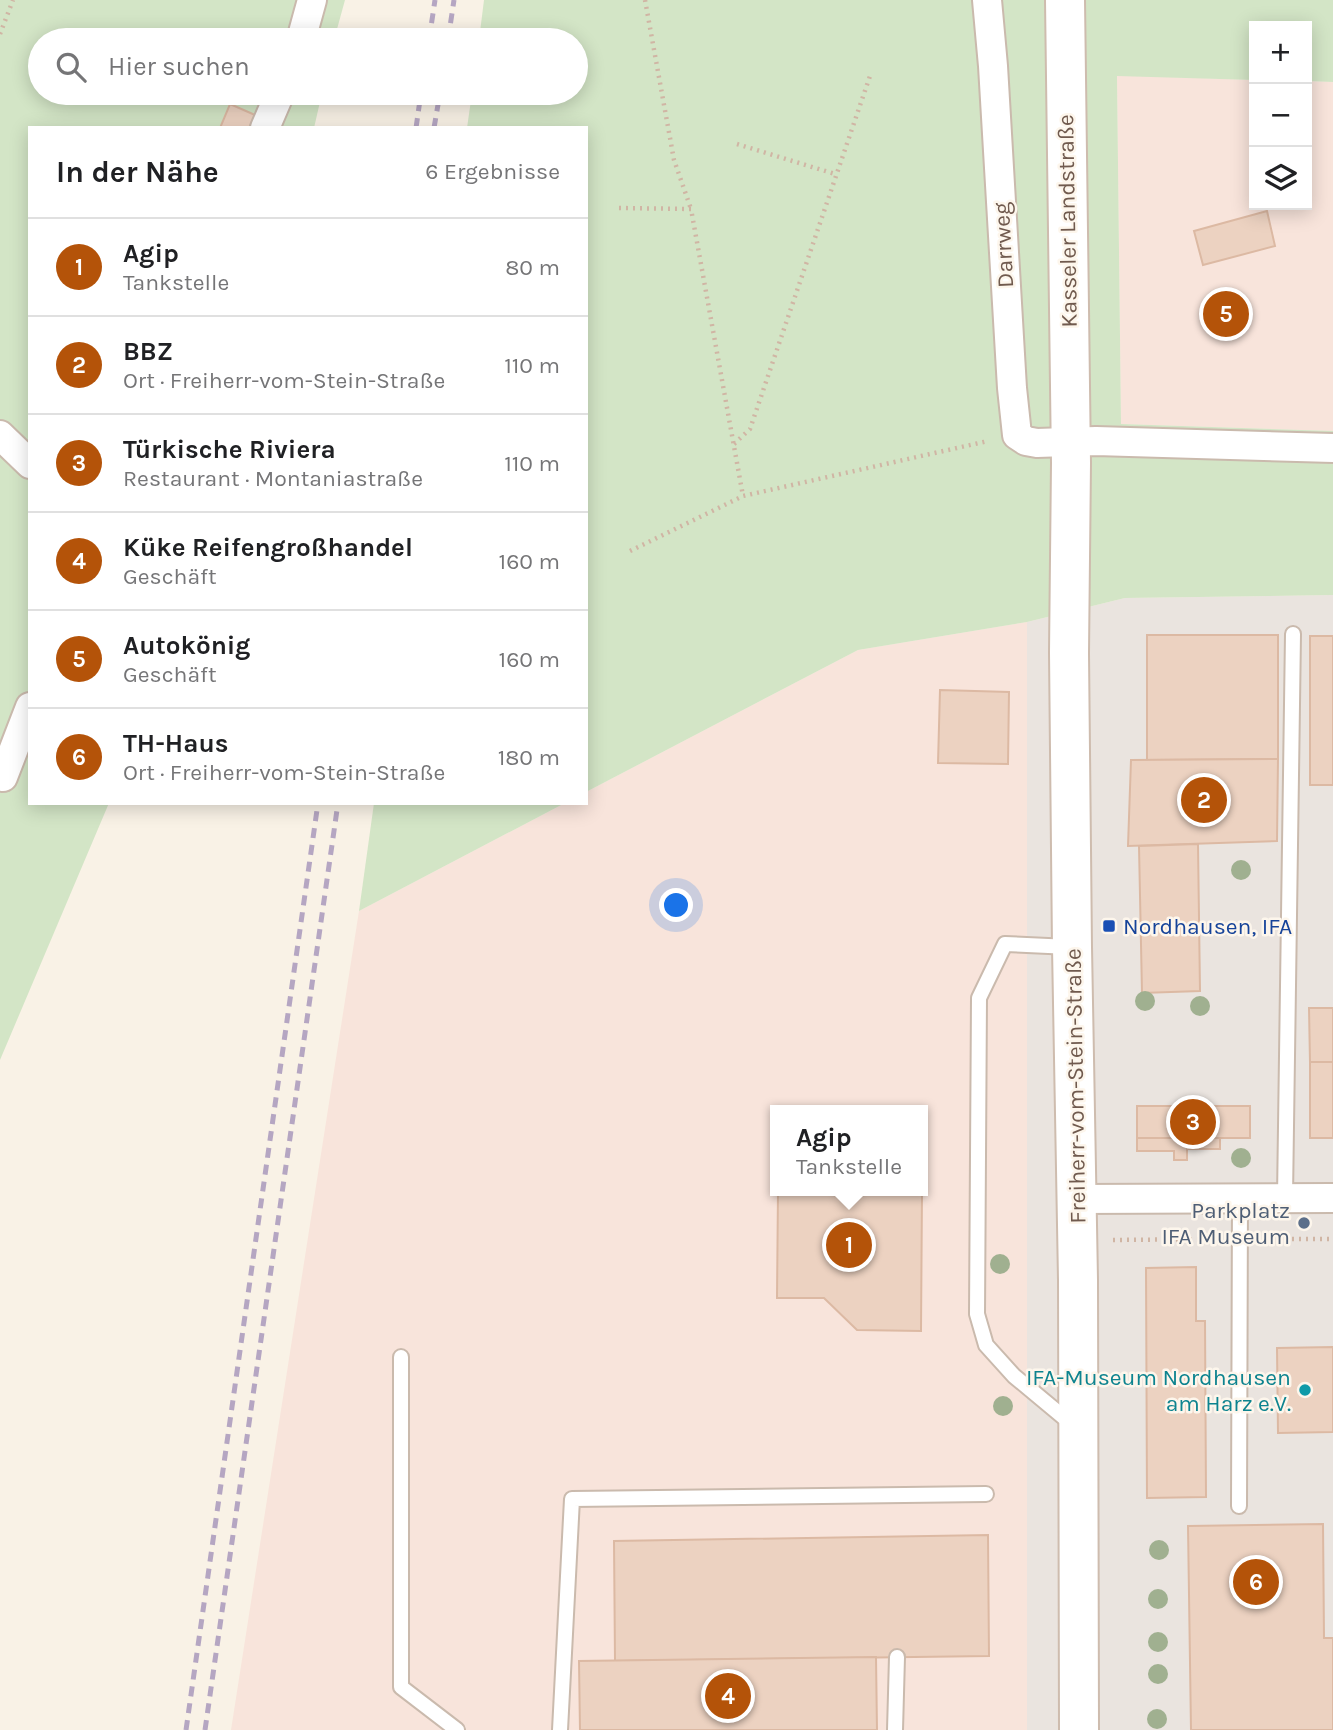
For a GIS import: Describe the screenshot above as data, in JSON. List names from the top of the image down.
{
  "streets": {
    "main road": ["Kasseler Landstraße", "Freiherr-vom-Stein-Straße"],
    "street": ["Darrweg"]
  },
  "crossings": [
    ["Kasseler Landstraße", "Freiherr-vom-Stein-Straße"]
  ],
  "places": {
    "transit": ["Nordhausen, IFA"],
    "other": ["Parkplatz IFA Museum", "IFA-Museum Nordhausen am Harz e.V."]
  },
  "page": {
    "map_buttons": ["+", "−"],
    "search": "Hier suchen",
    "heading": ["In der Nähe", "6 Ergebnisse"],
    "list": [
      {
        "mark": "1",
        "name": "Agip",
        "note": "Tankstelle",
        "value": "80 m"
      },
      {
        "mark": "2",
        "name": "BBZ",
        "note": "Ort · Freiherr-vom-Stein-Straße",
        "value": "110 m"
      },
      {
        "mark": "3",
        "name": "Türkische Riviera",
        "note": "Restaurant · Montaniastraße",
        "value": "110 m"
      },
      {
        "mark": "4",
        "name": "Küke Reifengroßhandel",
        "note": "Geschäft",
        "value": "160 m"
      },
      {
        "mark": "5",
        "name": "Autokönig",
        "note": "Geschäft",
        "value": "160 m"
      },
      {
        "mark": "6",
        "name": "TH-Haus",
        "note": "Ort · Freiherr-vom-Stein-Straße",
        "value": "180 m"
      }
    ],
    "pins": [
      "5",
      "2",
      "3",
      "1",
      "6",
      "4"
    ],
    "popup": ["Agip", "Tankstelle"]
  }
}
